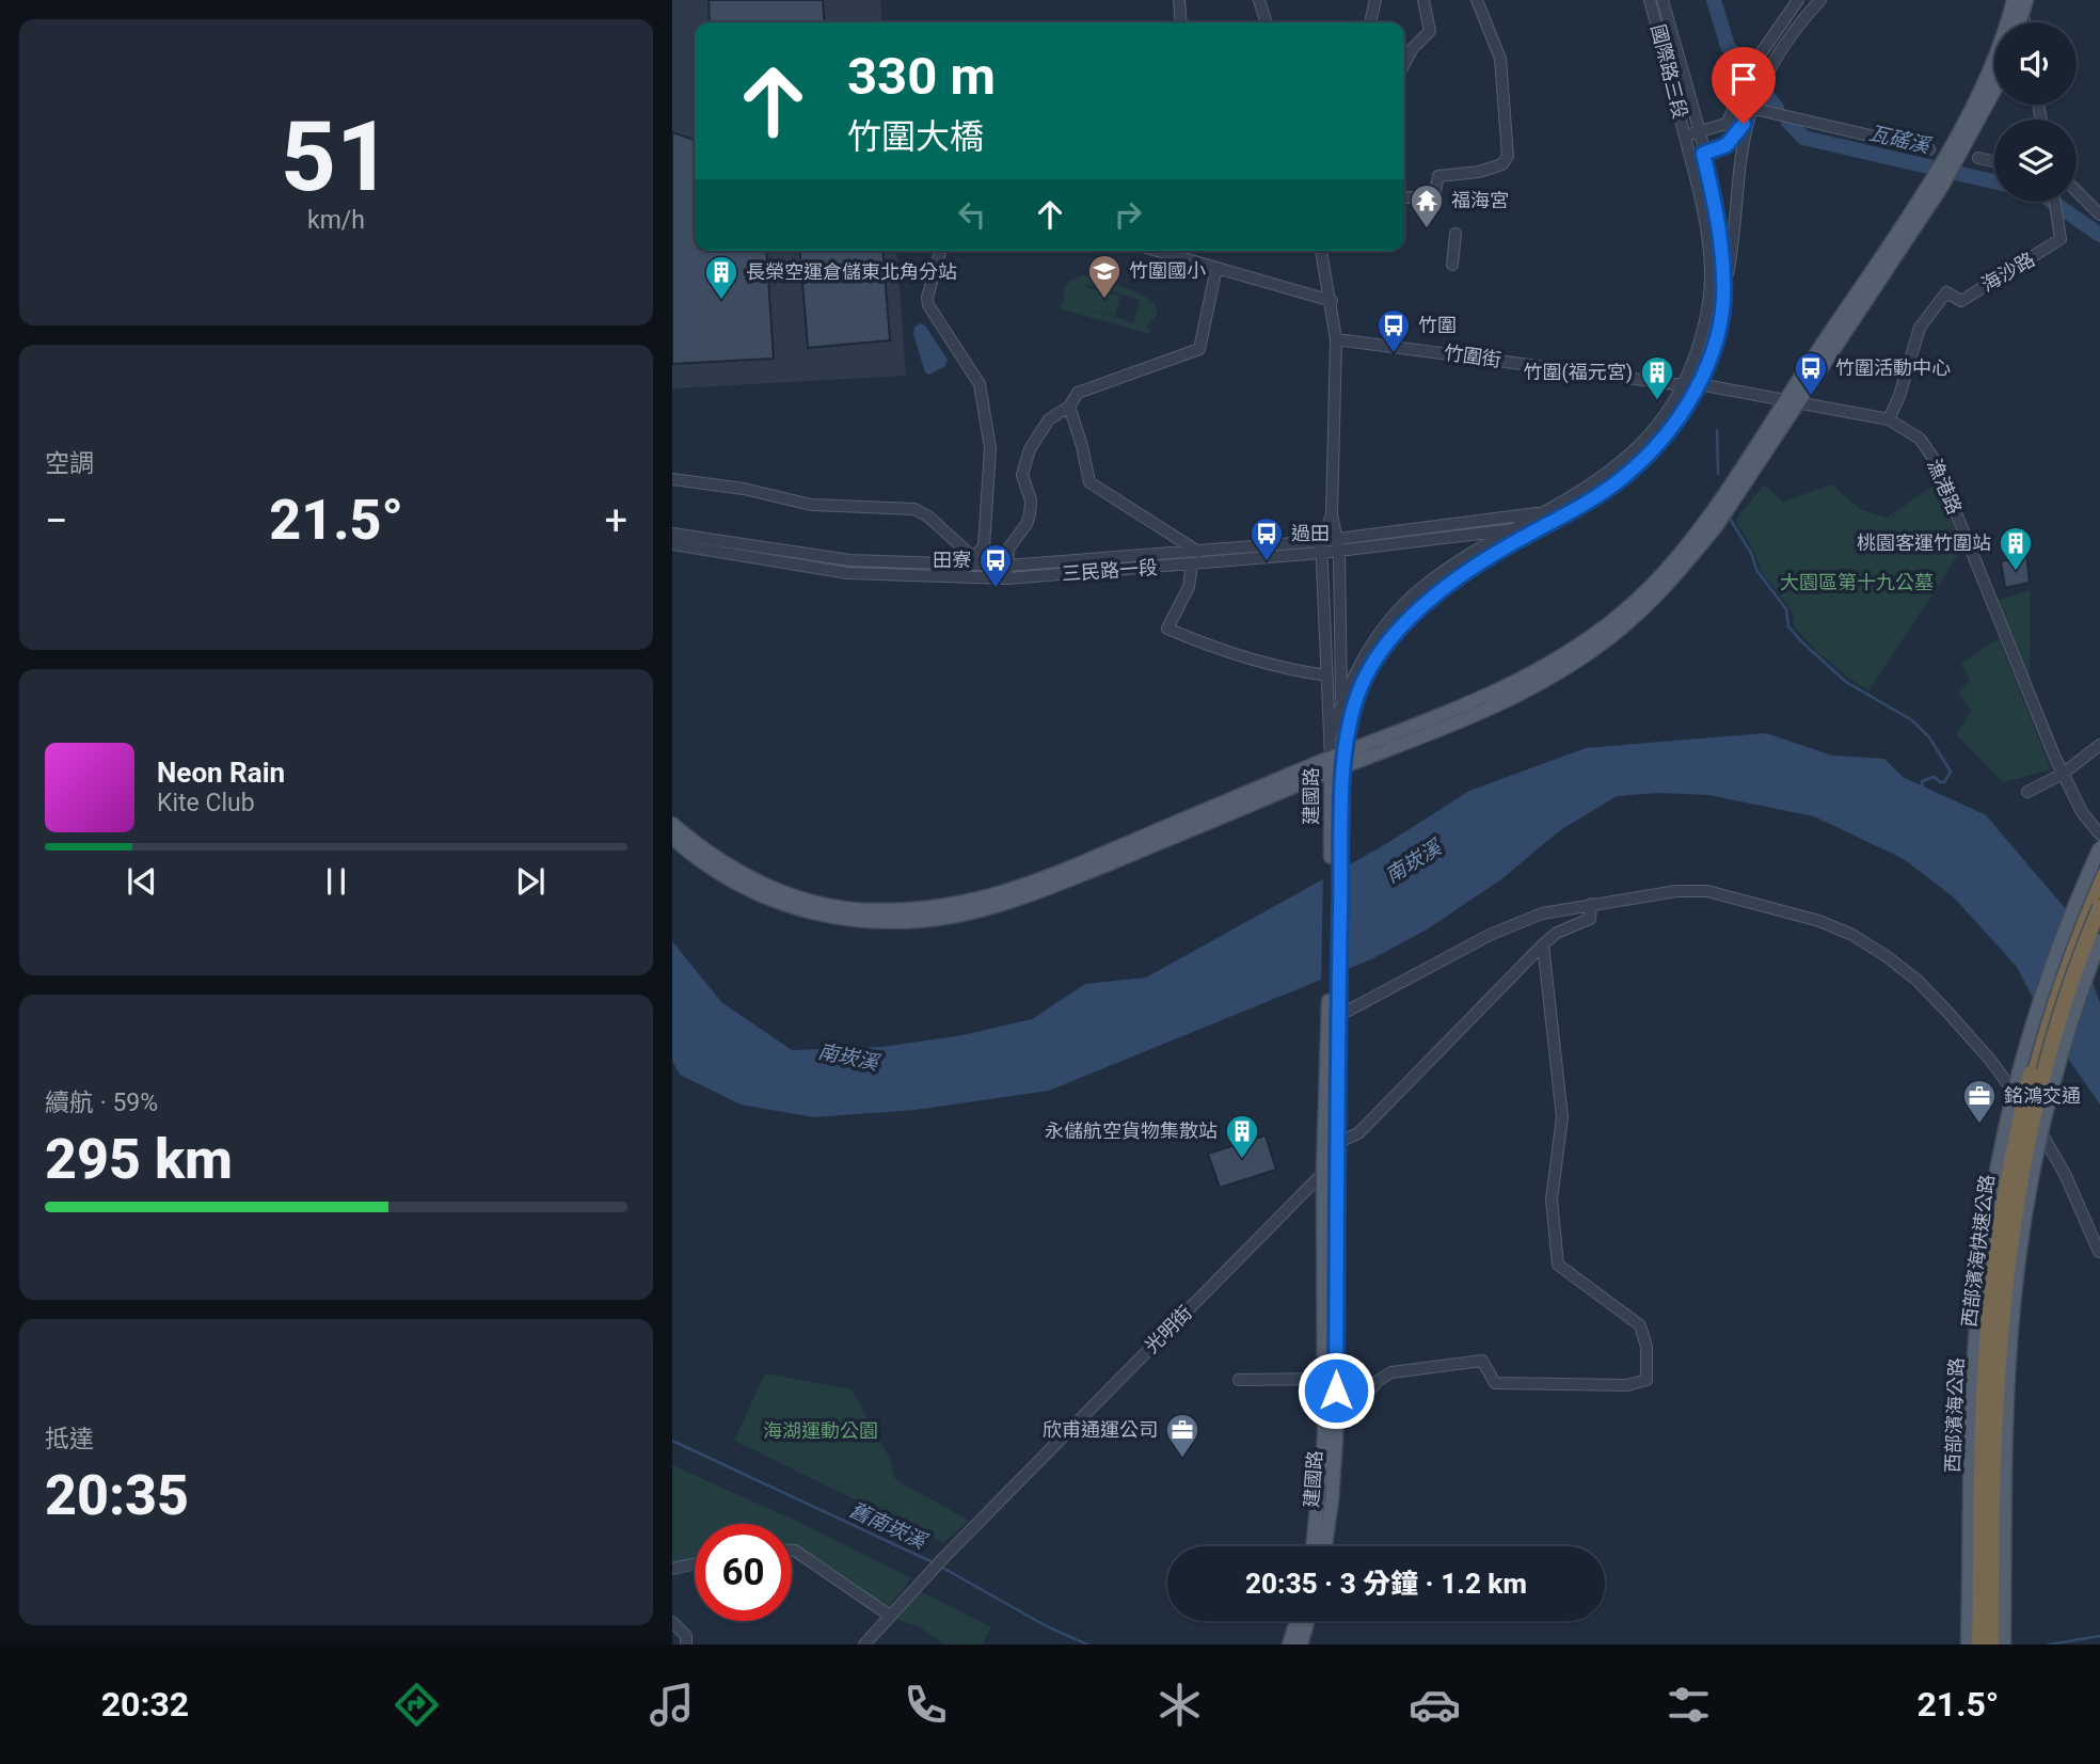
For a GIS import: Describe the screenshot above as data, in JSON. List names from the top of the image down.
{
  "streets": {
    "highway": ["西部濱海快速公路"],
    "main road": ["建國路", "西部濱海公路"],
    "street": [
      "國際路三段",
      "海沙路",
      "竹圍街",
      "漁港路",
      "三民路一段",
      "光明街"
    ]
  },
  "crossings": [
    ["國際路三段", "竹圍街"],
    ["國際路三段", "漁港路"],
    ["國際路三段", "三民路一段"],
    ["國際路三段", "建國路"],
    ["海沙路", "漁港路"],
    ["竹圍街", "漁港路"],
    ["三民路一段", "建國路"],
    ["建國路", "光明街"]
  ],
  "water": ["瓦磘溪", "南崁溪", "舊南崁溪"],
  "parks": ["大園區第十九公墓", "海湖運動公園"],
  "places": {
    "temple": ["福海宮"],
    "school or university": ["竹圍國小"],
    "building": [
      "長榮空運倉儲東北角分站",
      "竹圍(福元宮)",
      "桃園客運竹圍站",
      "永儲航空貨物集散站"
    ],
    "bus stop": [
      "竹圍",
      "竹圍活動中心",
      "過田",
      "田寮"
    ],
    "office": ["銘鴻交通", "欣甫通運公司"]
  },
  "page": {
    "tile": [
      ["51", "km/h"],
      "空調",
      ["續航 · 59%", "295 km"],
      ["抵達", "20:35"]
    ],
    "turn": ["330 m", "竹圍大橋"],
    "heat": ["−", "21.5°", "+"],
    "song": ["Neon Rain", "Kite Club"],
    "limit": "60",
    "trip": "20:35 · 3 分鐘 · 1.2 km",
    "tabs": ["20:32", "21.5°"]
  }
}
